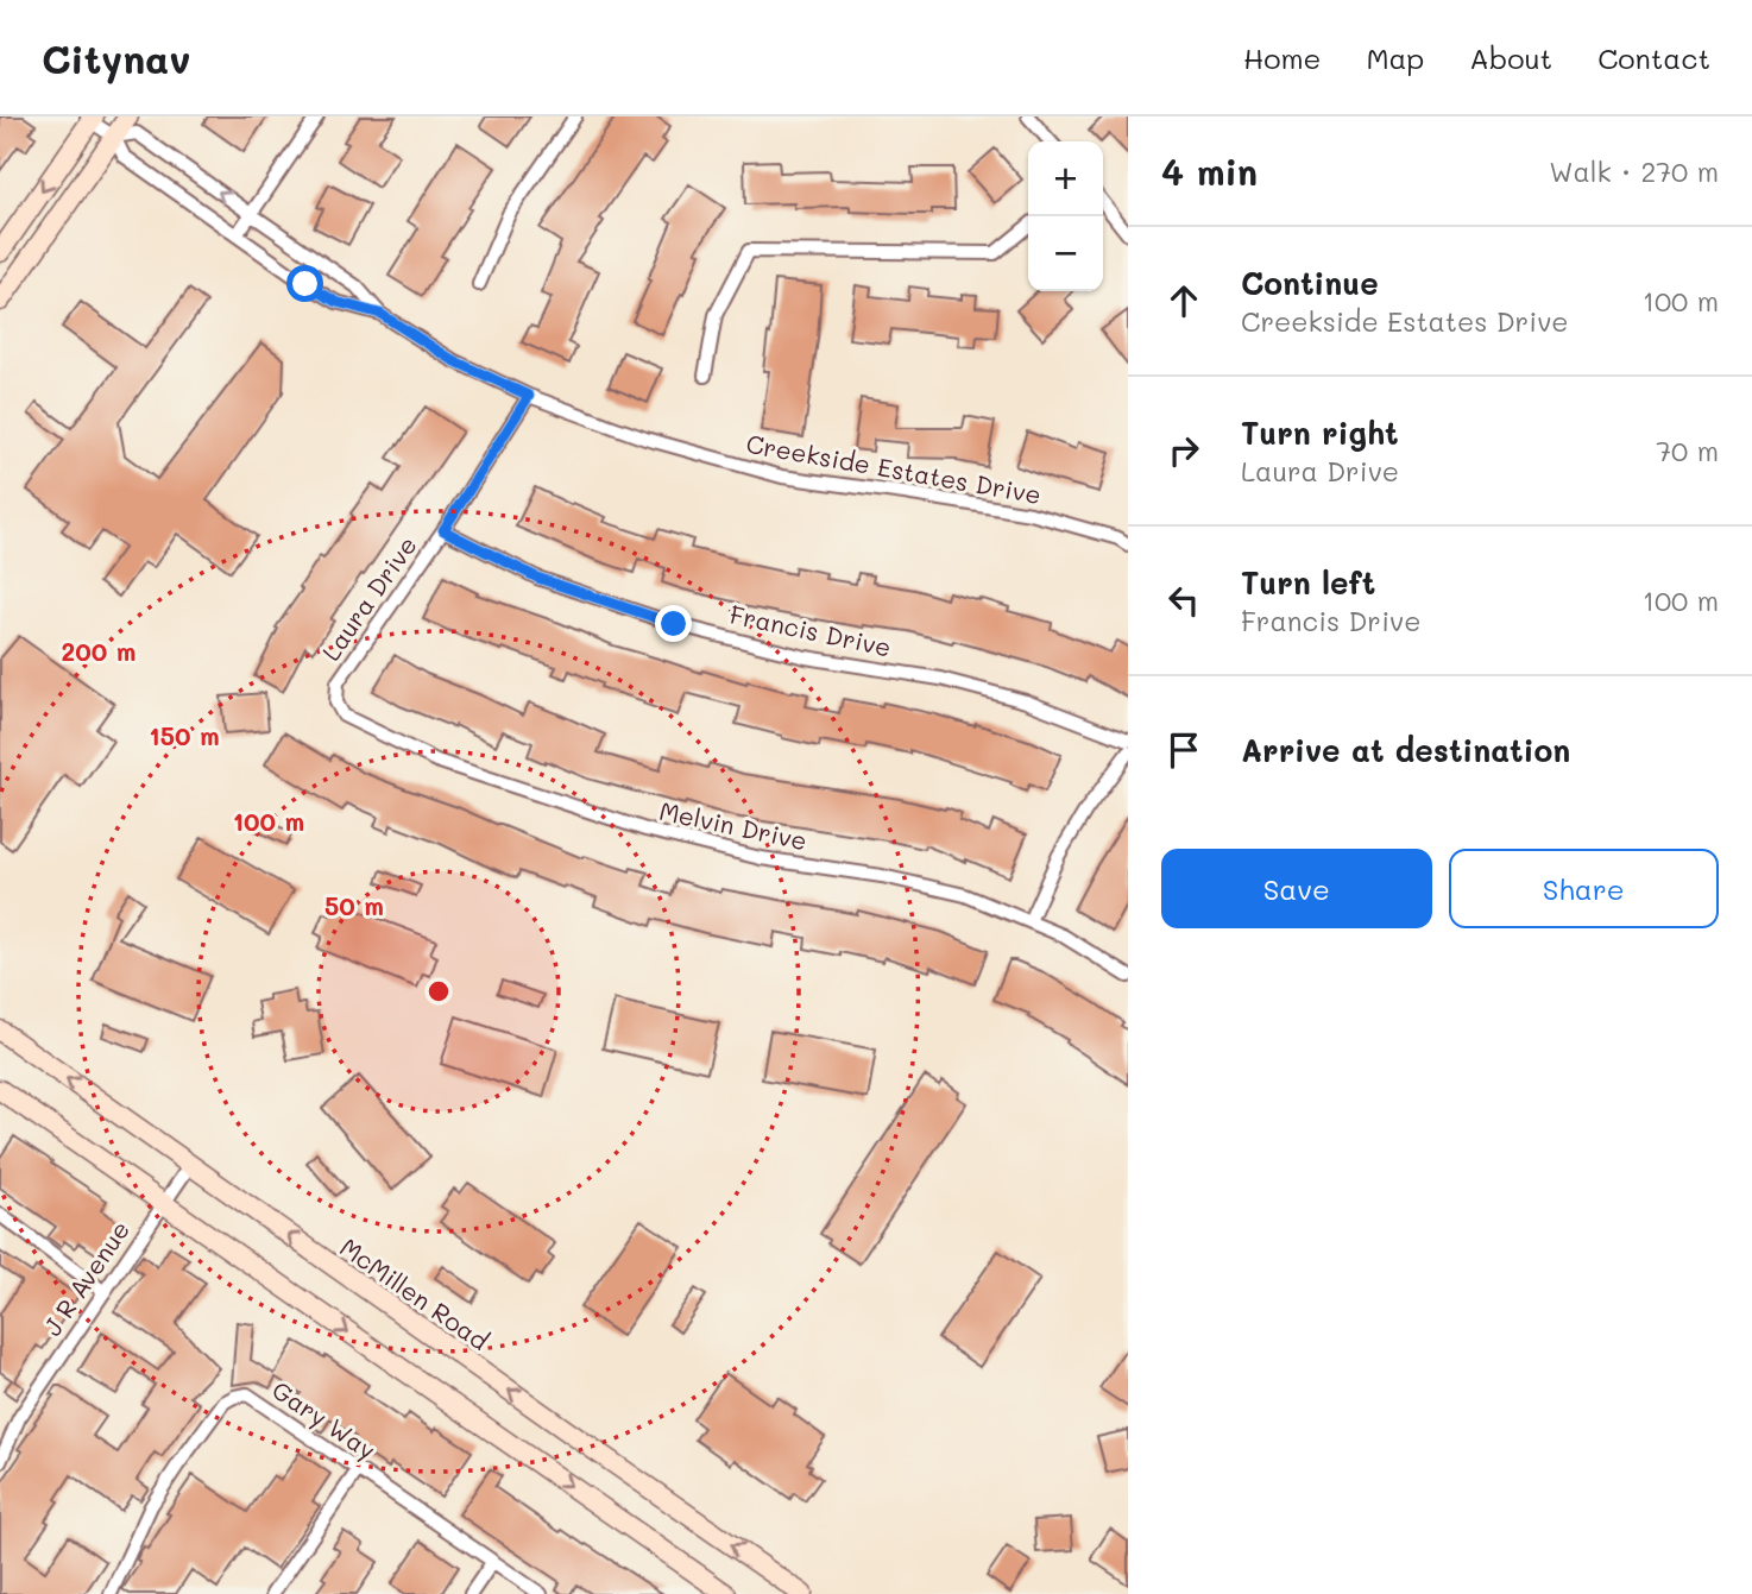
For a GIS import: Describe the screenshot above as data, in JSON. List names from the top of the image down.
{
  "streets": {
    "main road": ["McMillen Road"],
    "street": [
      "Creekside Estates Drive",
      "Laura Drive",
      "Francis Drive",
      "Melvin Drive",
      "J R Avenue",
      "Gary Way"
    ]
  },
  "crossings": [
    ["Creekside Estates Drive", "Laura Drive"],
    ["Laura Drive", "Francis Drive"],
    ["Laura Drive", "Melvin Drive"],
    ["J R Avenue", "McMillen Road"]
  ],
  "page": {
    "header": "Citynav",
    "nav": [
      "Home",
      "Map",
      "About",
      "Contact"
    ],
    "heading": ["4 min", "Walk · 270 m"],
    "map_buttons": ["+", "−"],
    "list": [
      ["Continue", "Creekside Estates Drive", "100 m"],
      ["Turn right", "Laura Drive", "70 m"],
      ["Turn left", "Francis Drive", "100 m"],
      "Arrive at destination"
    ],
    "buttons": ["Save", "Share"]
  },
  "rings": [
    "200 m",
    "150 m",
    "100 m",
    "50 m"
  ]
}
